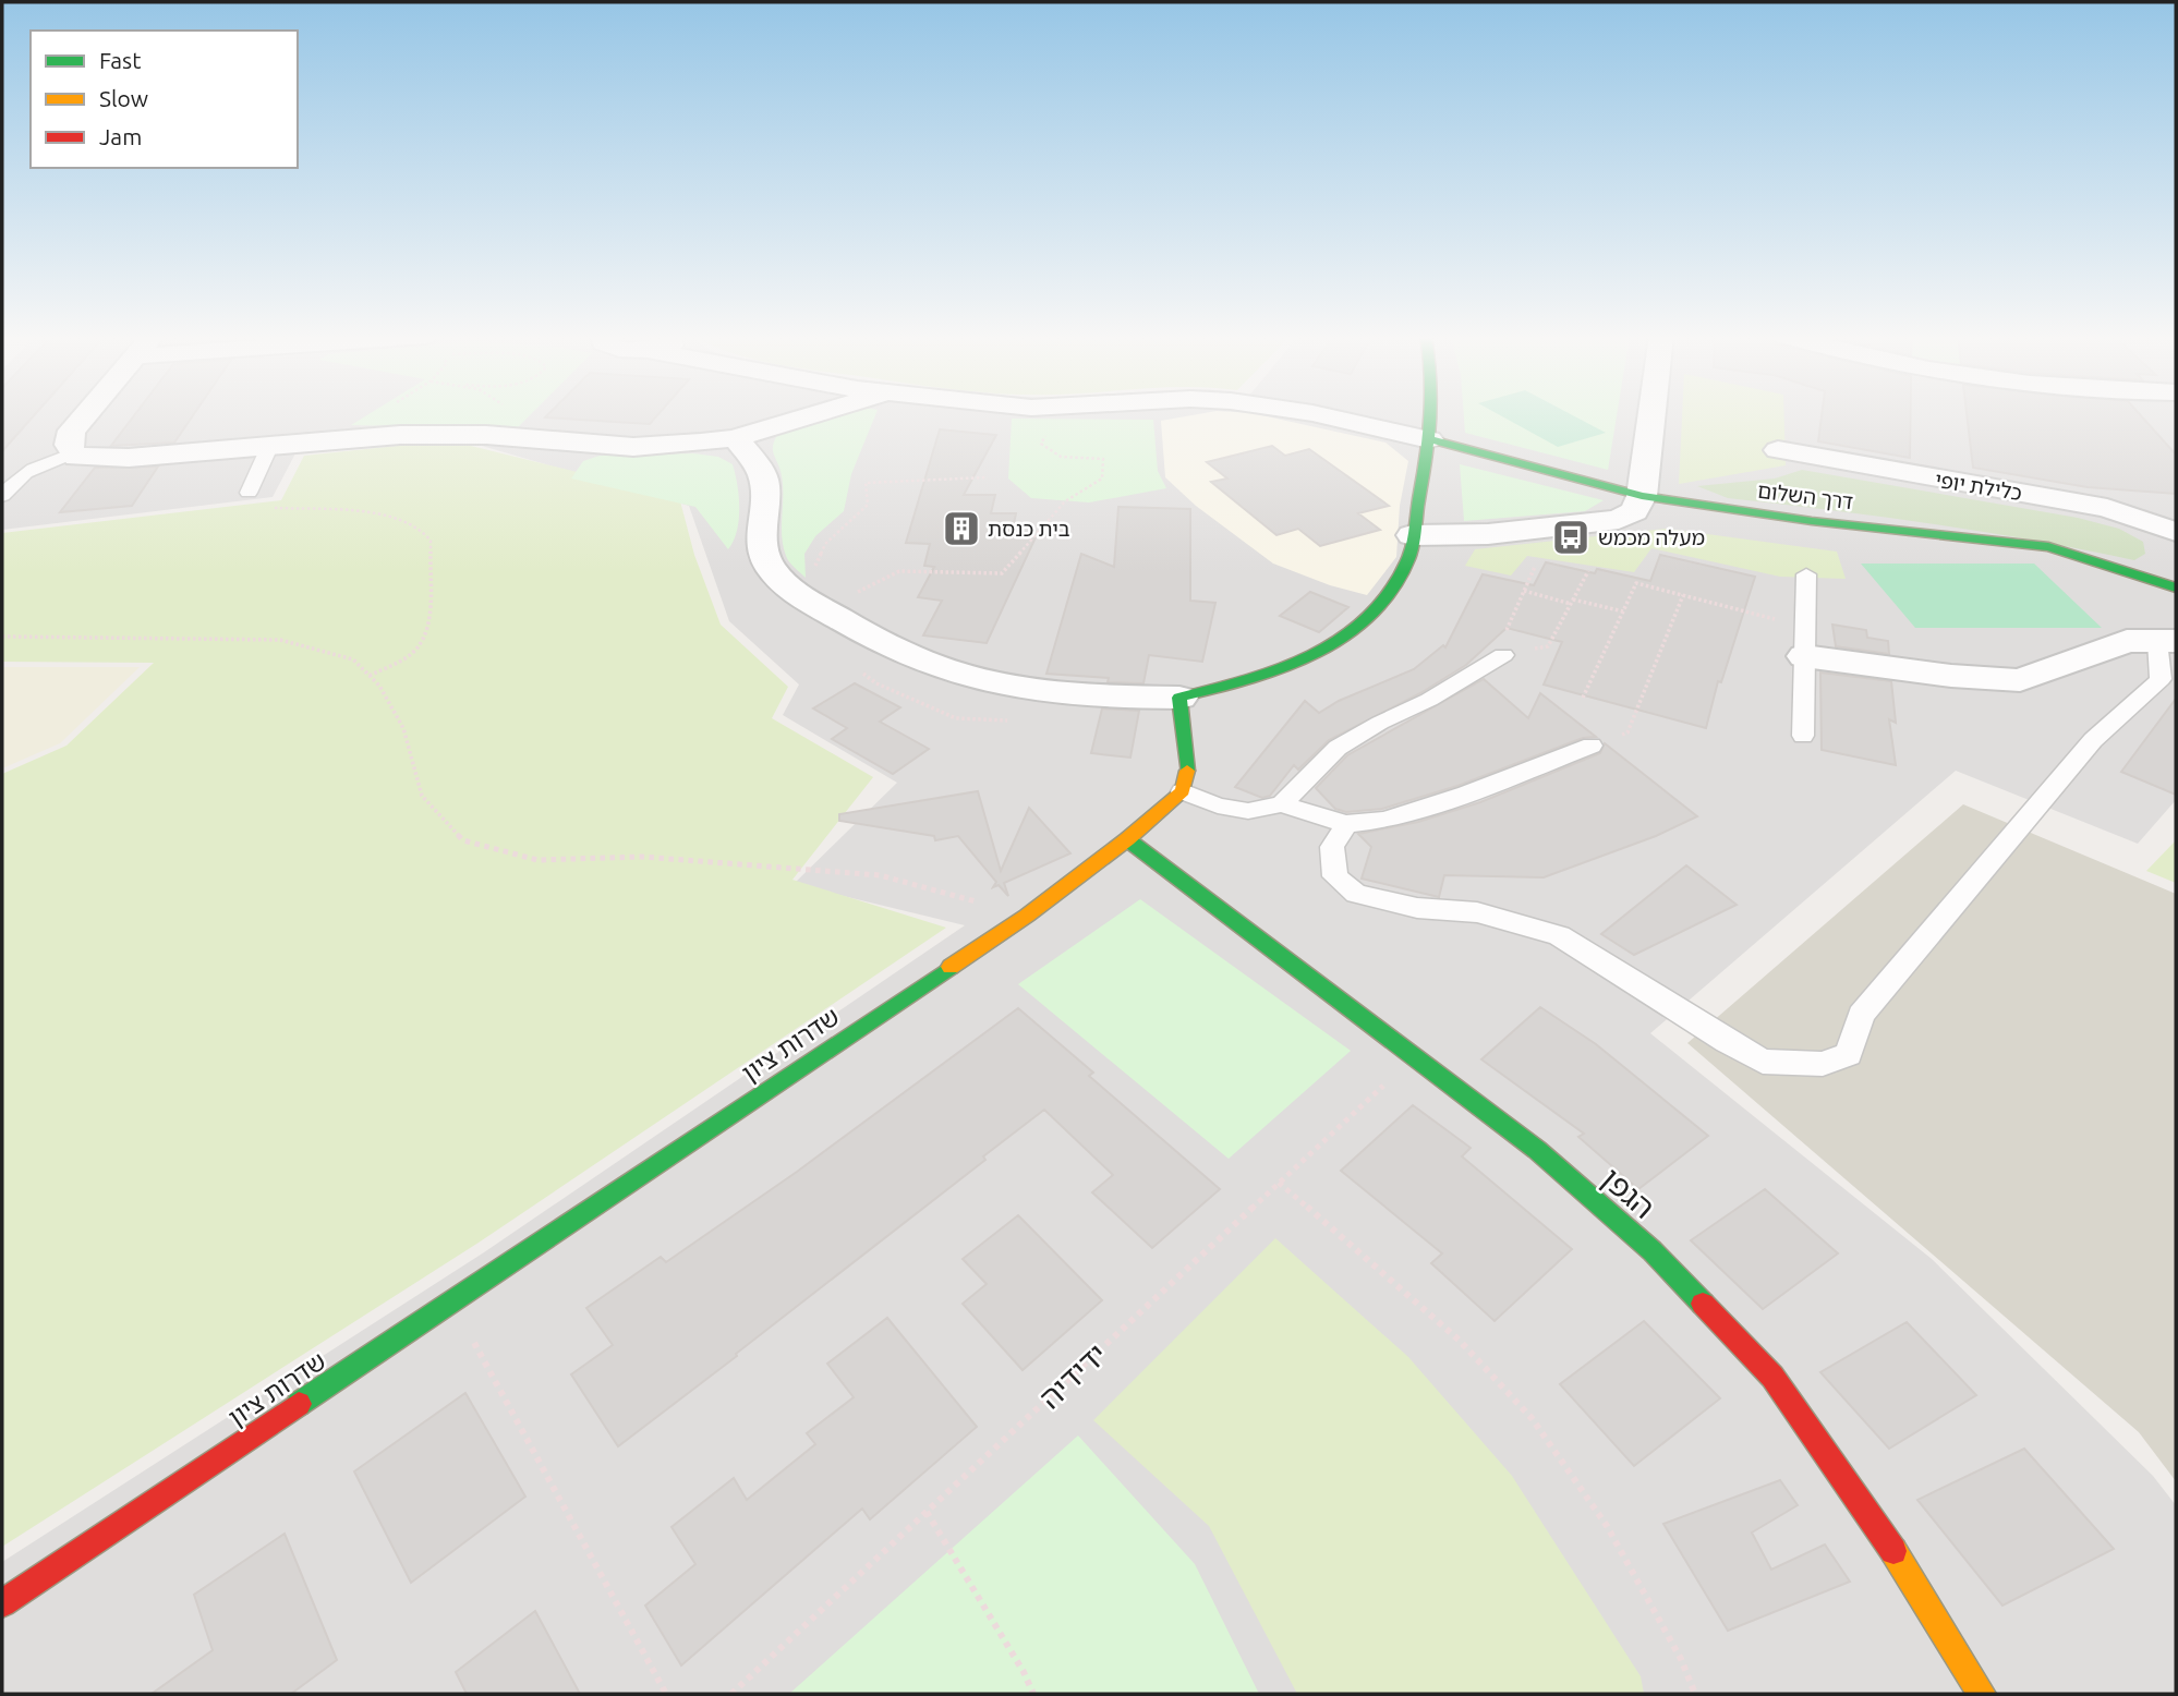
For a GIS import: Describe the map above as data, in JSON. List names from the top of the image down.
{
  "streets": {
    "street": [
      "כלילת יופי",
      "דרך השלום",
      "שדרות ציון",
      "הגפן"
    ],
    "path": ["ידידיה"]
  },
  "crossings": [
    ["שדרות ציון", "הגפן"],
    ["הגפן", "ידידיה"]
  ],
  "places": {
    "building": ["בית כנסת"],
    "bus stop": ["מעלה מכמש"]
  },
  "legend": ["Fast", "Slow", "Jam"]
}
